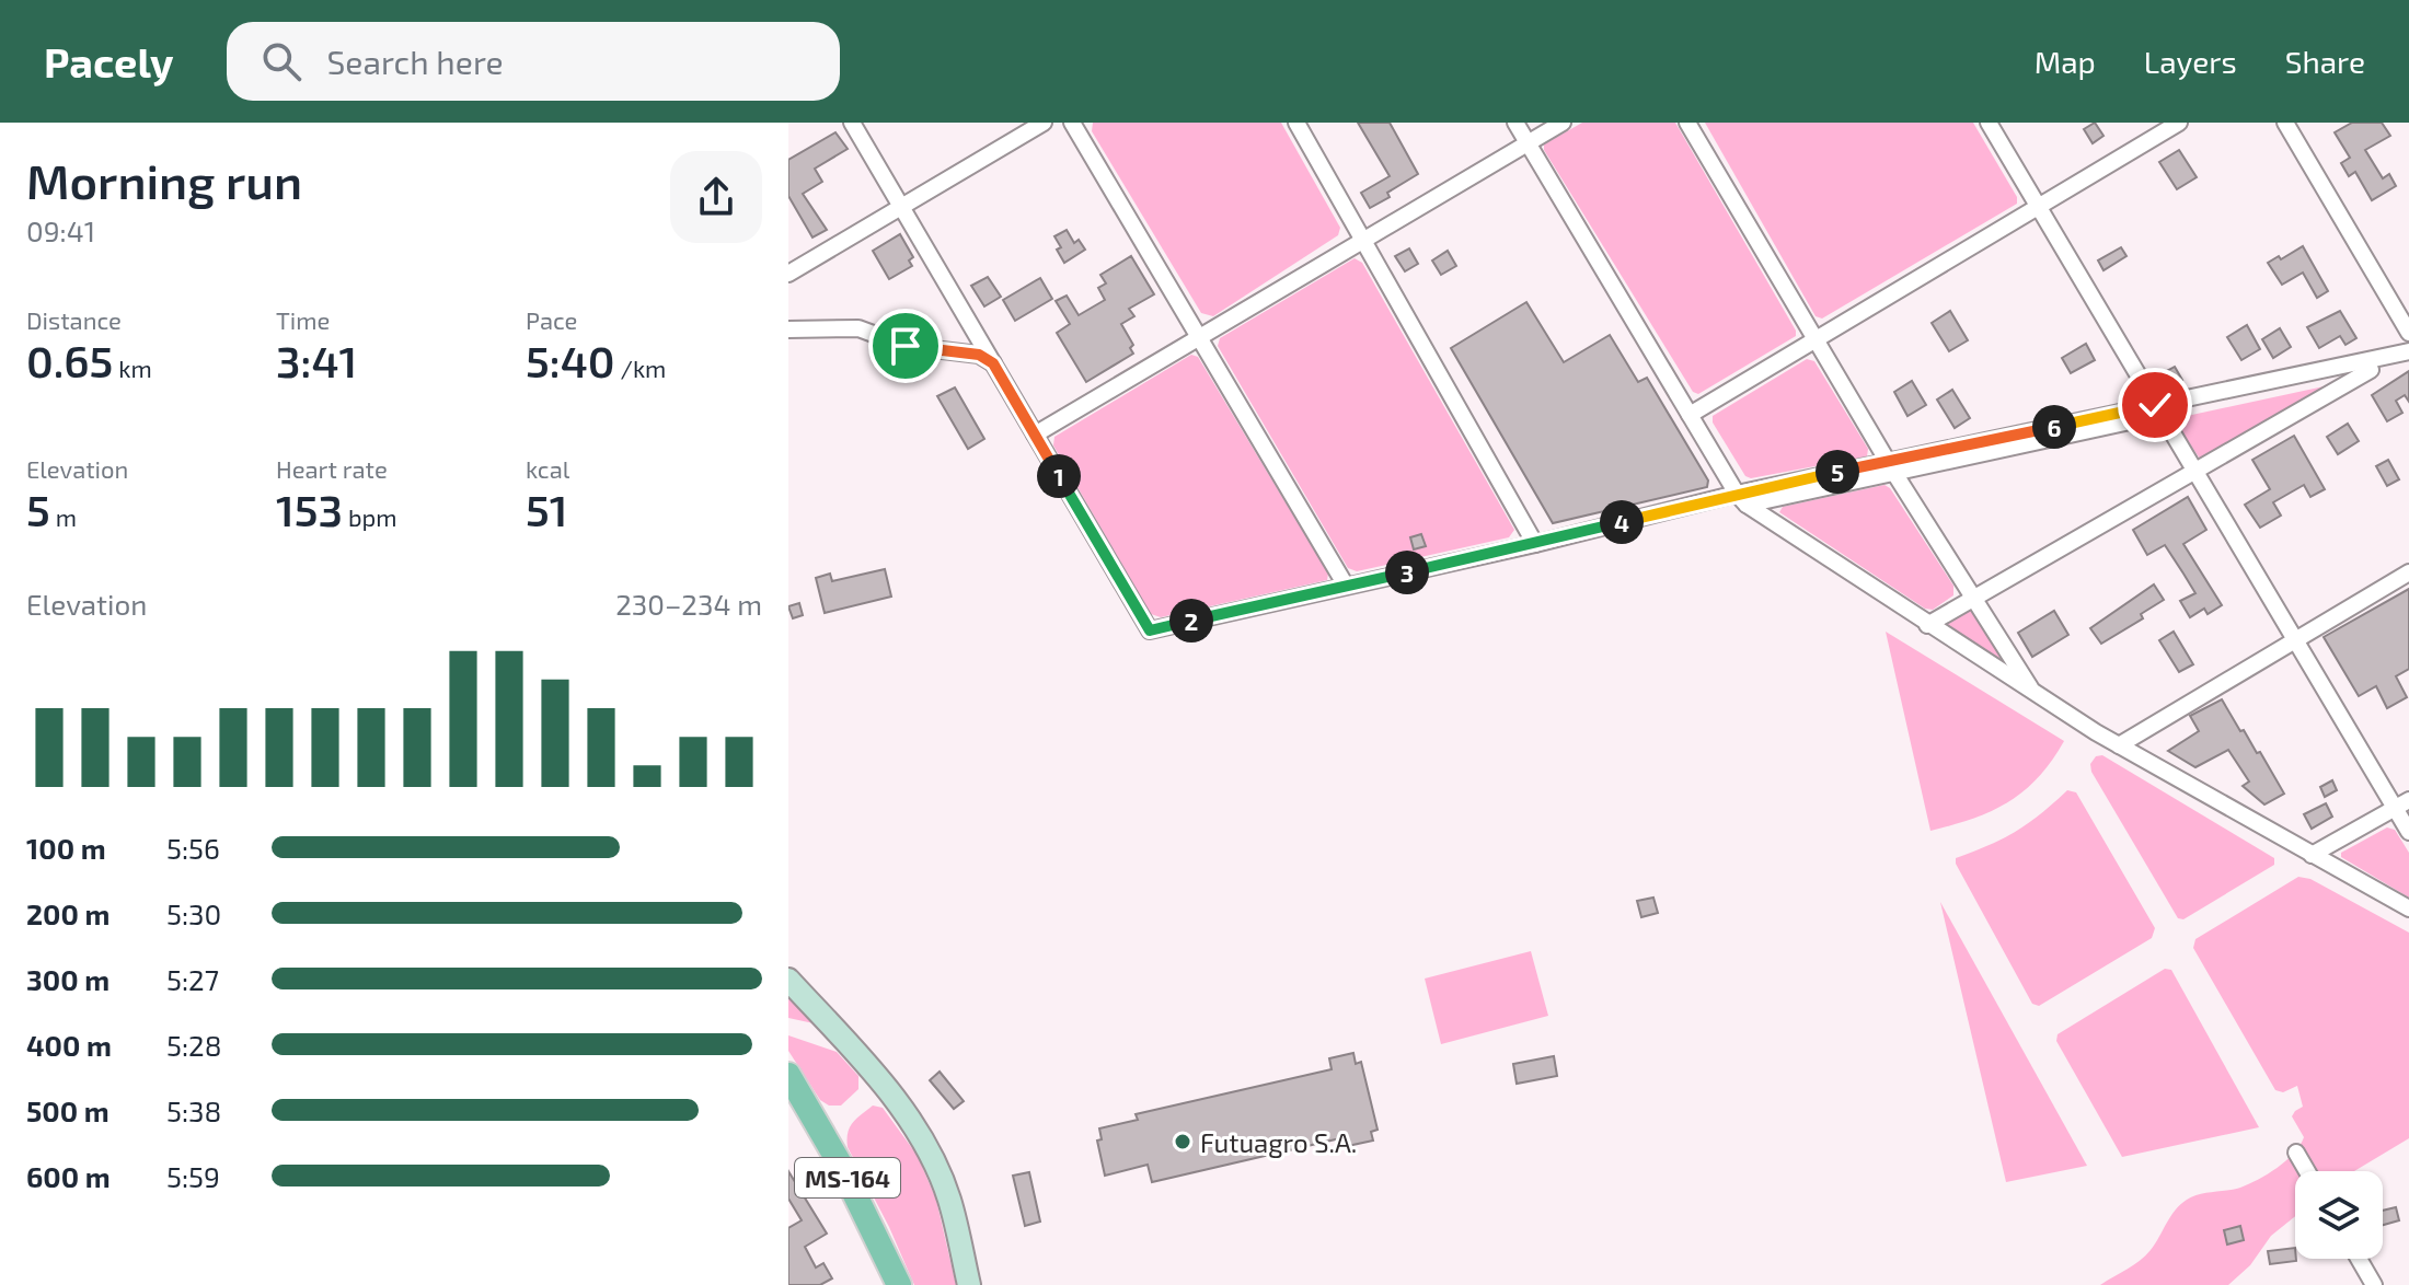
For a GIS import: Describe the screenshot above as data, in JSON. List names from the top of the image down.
{
  "streets": {
    "main road": ["MS-164"]
  },
  "places": ["Futuagro S.A."],
  "page": {
    "header": "Pacely",
    "search": "Search here",
    "nav": ["Map", "Layers", "Share"],
    "heading": ["Morning run", "09:41"],
    "stats": [
      ["Distance", "0.65 km"],
      ["Time", "3:41"],
      ["Pace", "5:40 /km"],
      ["Elevation", "5 m"],
      ["Heart rate", "153 bpm"],
      ["kcal", "51"]
    ],
    "pins": [
      "6",
      "5",
      "1",
      "4",
      "3",
      "2"
    ],
    "chart": ["Elevation", "230–234 m"],
    "list": [
      {
        "name": "100 m",
        "note": "5:56"
      },
      {
        "name": "200 m",
        "note": "5:30"
      },
      {
        "name": "300 m",
        "note": "5:27"
      },
      {
        "name": "400 m",
        "note": "5:28"
      },
      {
        "name": "500 m",
        "note": "5:38"
      },
      {
        "name": "600 m",
        "note": "5:59"
      }
    ]
  }
}
